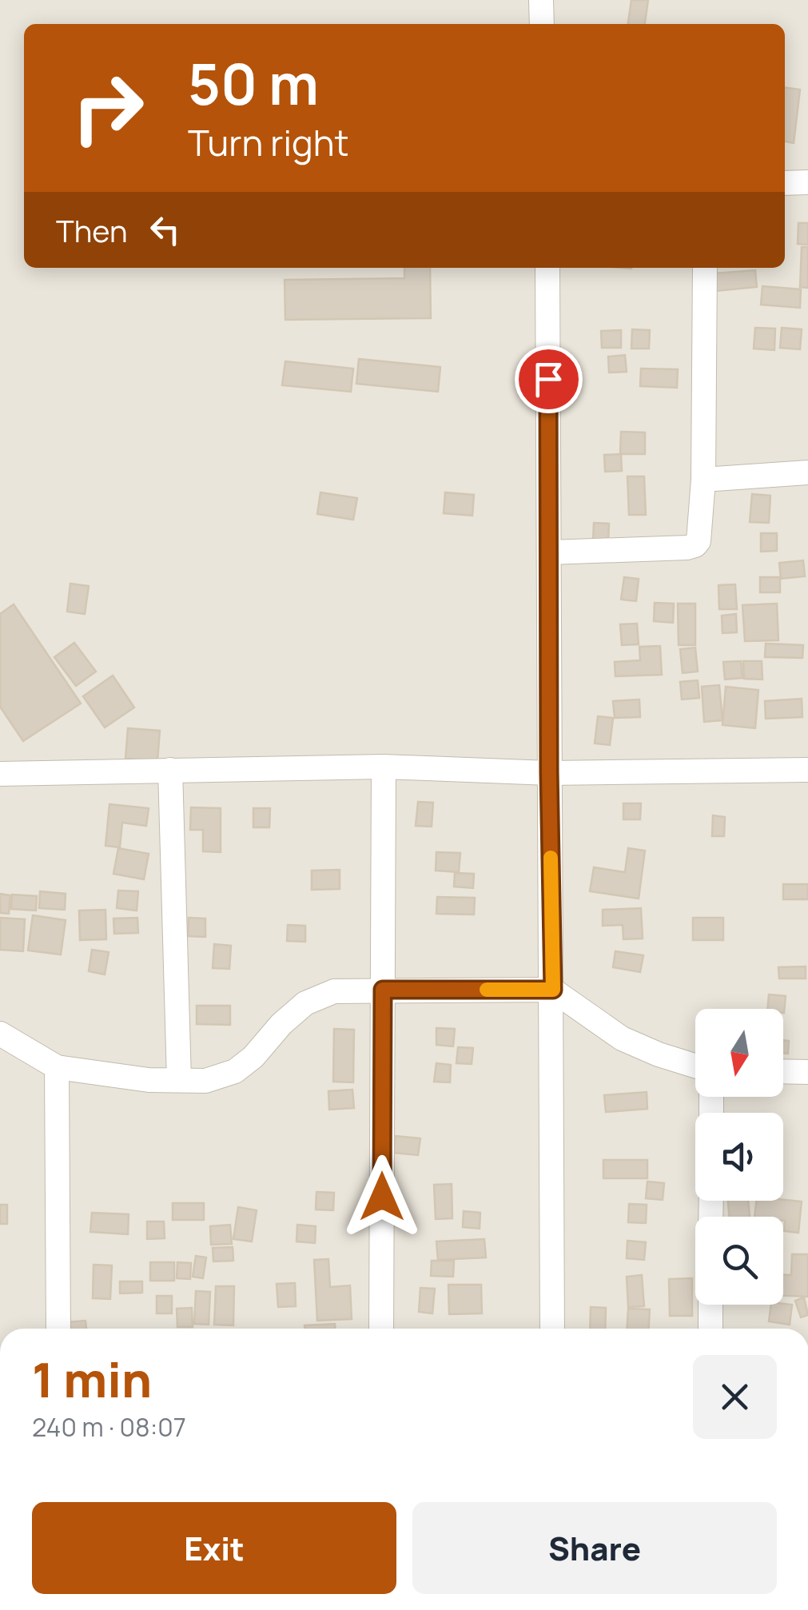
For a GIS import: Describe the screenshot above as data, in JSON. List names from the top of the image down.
{
  "north": "bottom",
  "page": {
    "turn": ["50 m", "Turn right"],
    "then": "Then",
    "heading": ["1 min", "240 m · 08:07"],
    "buttons": ["Exit", "Share"]
  }
}
